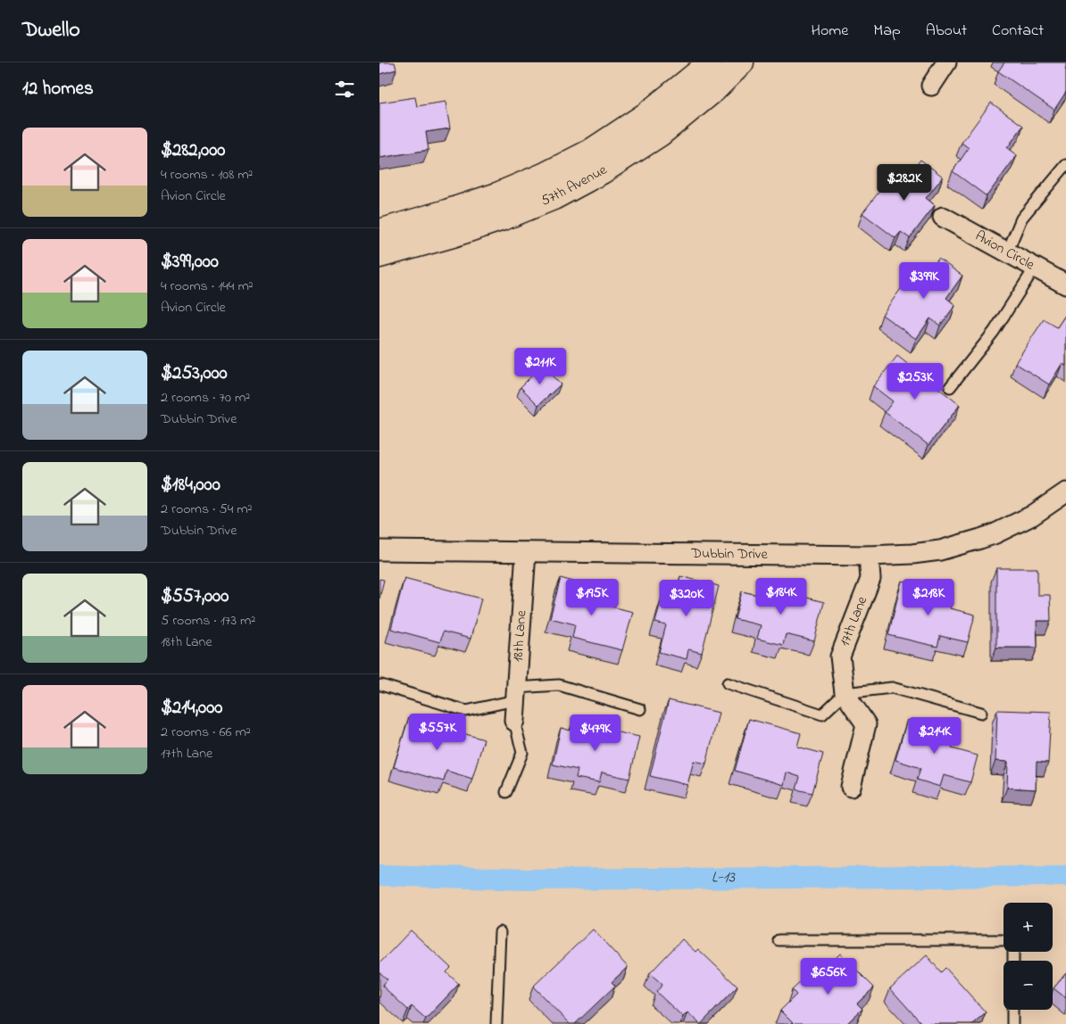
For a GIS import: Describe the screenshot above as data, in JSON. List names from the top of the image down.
{
  "streets": {
    "street": [
      "57th Avenue",
      "Avion Circle",
      "Dubbin Drive",
      "17th Lane",
      "18th Lane"
    ]
  },
  "crossings": [
    ["Dubbin Drive", "17th Lane"],
    ["Dubbin Drive", "18th Lane"]
  ],
  "water": ["L-13"],
  "page": {
    "header": "Dwello",
    "nav": [
      "Home",
      "Map",
      "About",
      "Contact"
    ],
    "heading": "12 homes",
    "list": [
      {
        "name": "$282,000",
        "note": "4 rooms · 108 m² · Avion Circle"
      },
      {
        "name": "$399,000",
        "note": "4 rooms · 144 m² · Avion Circle"
      },
      {
        "name": "$253,000",
        "note": "2 rooms · 70 m² · Dubbin Drive"
      },
      {
        "name": "$184,000",
        "note": "2 rooms · 54 m² · Dubbin Drive"
      },
      {
        "name": "$557,000",
        "note": "5 rooms · 173 m² · 18th Lane"
      },
      {
        "name": "$214,000",
        "note": "2 rooms · 66 m² · 17th Lane"
      }
    ],
    "price": [
      "$282K",
      "$399K",
      "$211K",
      "$253K",
      "$184K",
      "$195K",
      "$218K",
      "$320K",
      "$557K",
      "$479K",
      "$214K",
      "$656K"
    ],
    "map_buttons": ["+", "−"]
  }
}
